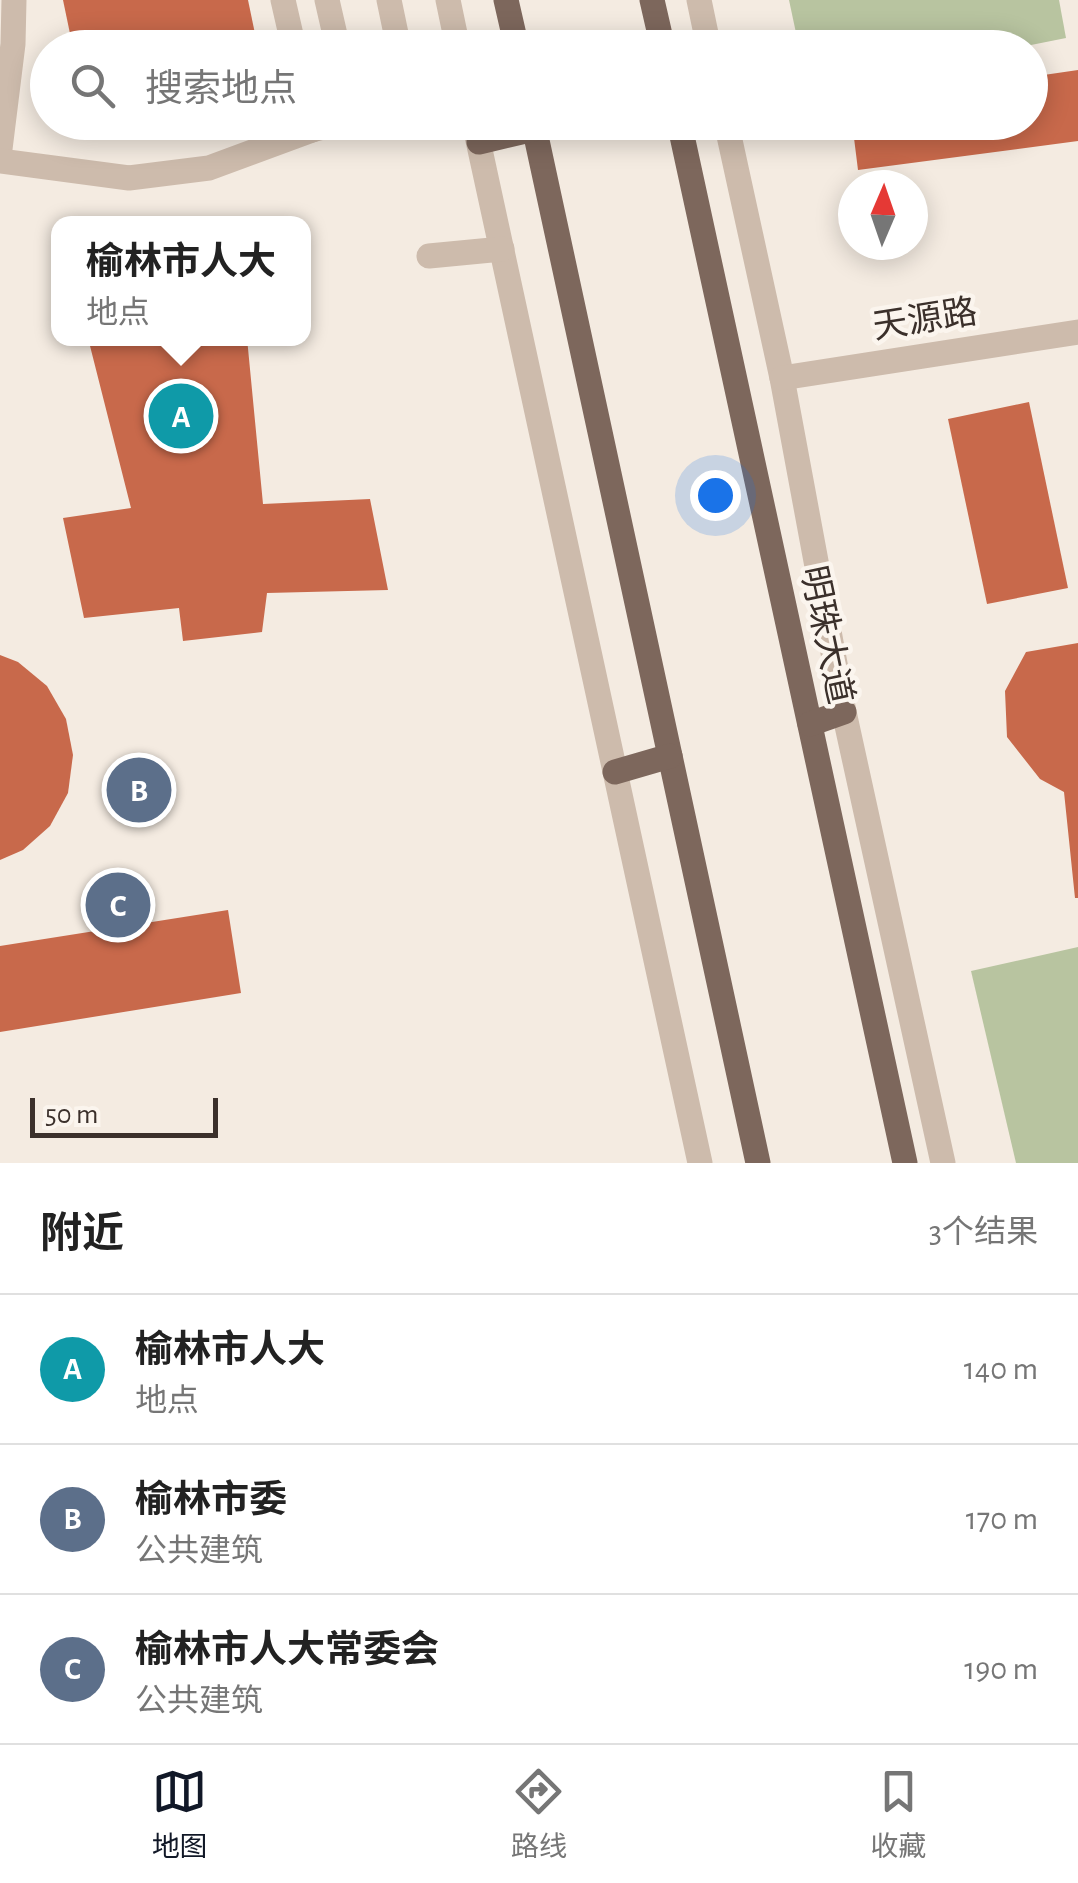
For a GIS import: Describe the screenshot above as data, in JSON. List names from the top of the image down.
{
  "streets": {
    "main road": ["明珠大道"],
    "street": ["天源路"]
  },
  "scale_bar": "50 m",
  "north": "top",
  "page": {
    "search": "搜索地点",
    "popup": ["榆林市人大", "地点"],
    "pins": ["A", "B", "C"],
    "scale": "50 m",
    "heading": ["附近", "3个结果"],
    "list": [
      {
        "mark": "A",
        "name": "榆林市人大",
        "note": "地点",
        "value": "140 m"
      },
      {
        "mark": "B",
        "name": "榆林市委",
        "note": "公共建筑",
        "value": "170 m"
      },
      {
        "mark": "C",
        "name": "榆林市人大常委会",
        "note": "公共建筑",
        "value": "190 m"
      }
    ],
    "nav": ["地图", "路线", "收藏"]
  }
}
